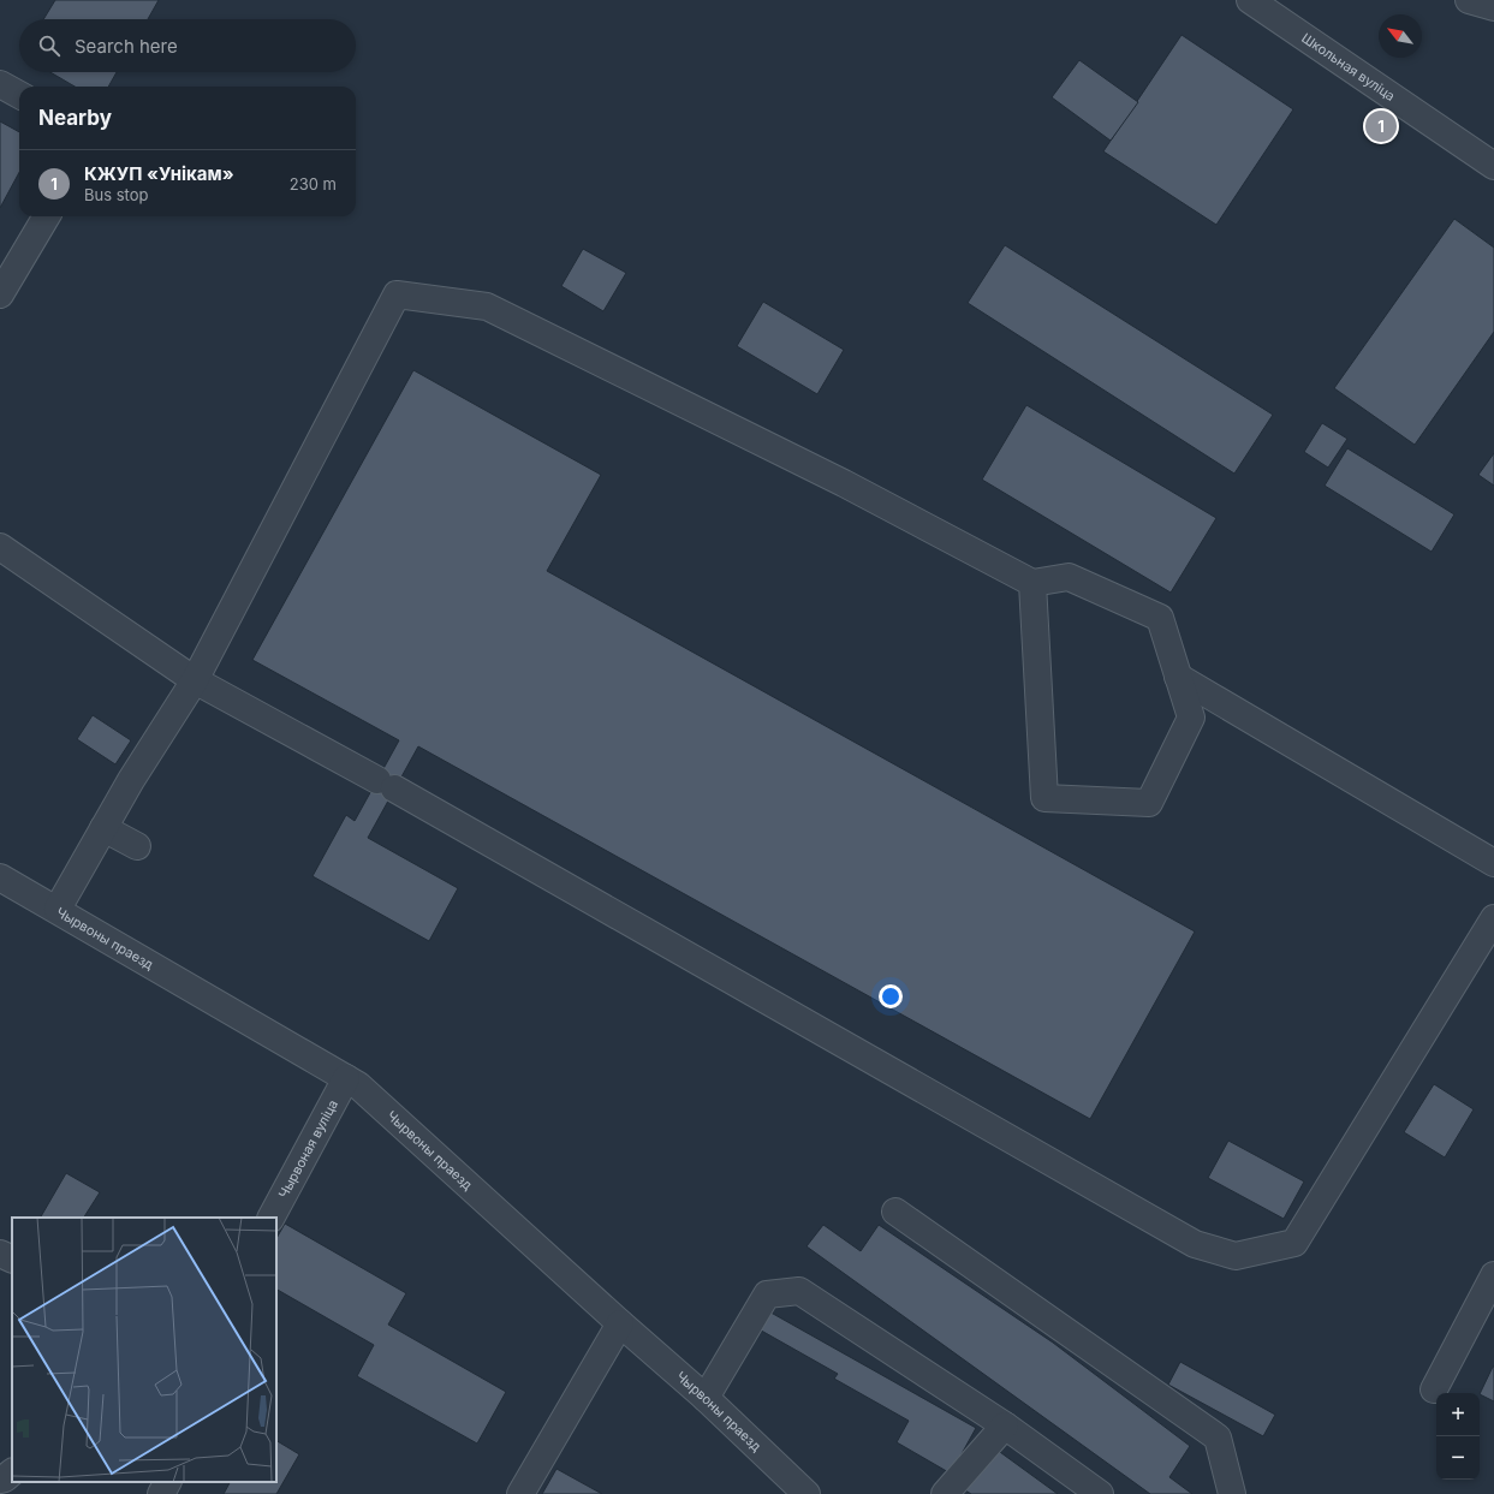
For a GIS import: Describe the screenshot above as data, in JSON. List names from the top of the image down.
{
  "streets": {
    "street": ["Школьная вуліца", "Чырвоны праезд", "Чырвоная вуліца"]
  },
  "crossings": [
    ["Чырвоны праезд", "Чырвоная вуліца"]
  ],
  "north": "top left",
  "page": {
    "search": "Search here",
    "heading": "Nearby",
    "pins": "1",
    "list": [
      {
        "mark": "1",
        "name": "КЖУП «Унікам»",
        "note": "Bus stop",
        "value": "230 m"
      }
    ],
    "map_buttons": ["+", "−"]
  }
}
